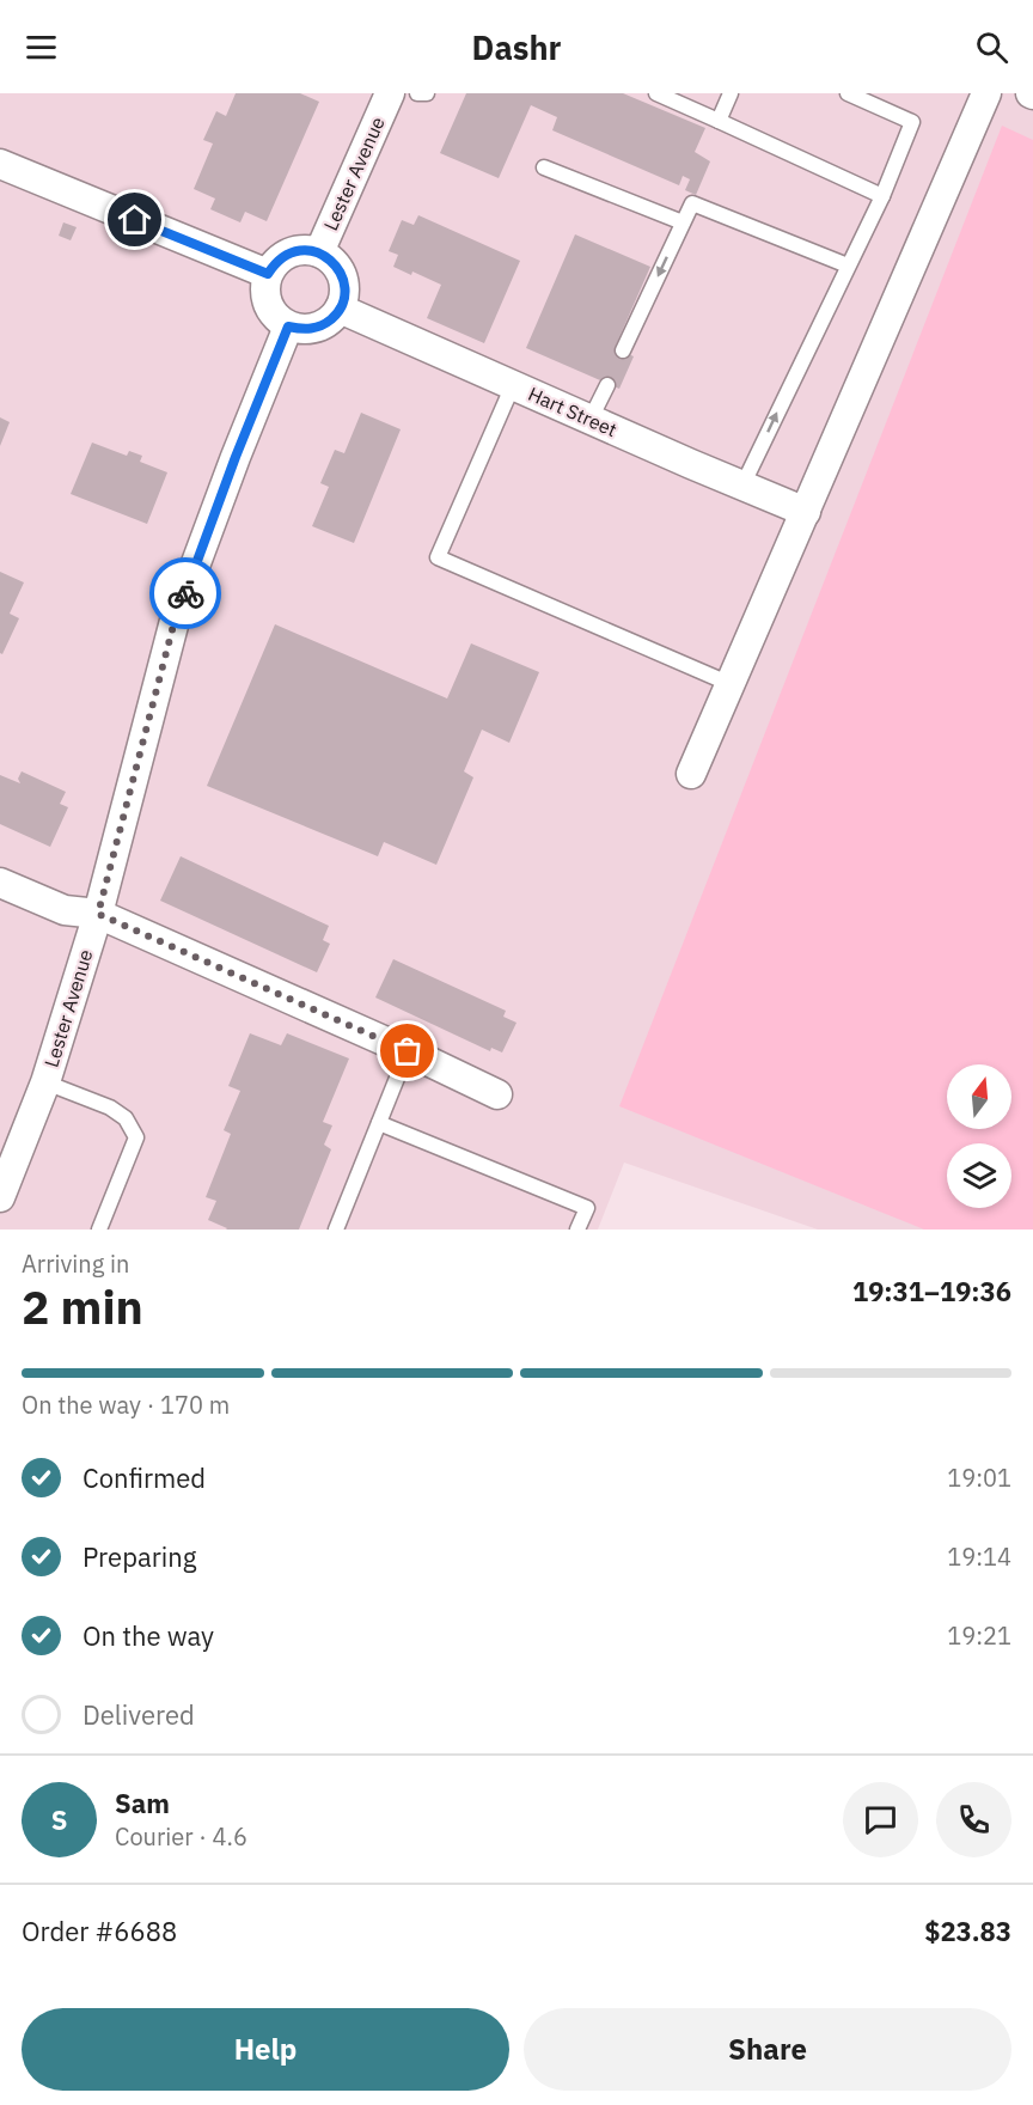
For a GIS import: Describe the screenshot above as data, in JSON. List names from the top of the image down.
{
  "streets": {
    "street": ["Lester Avenue", "Hart Street"]
  },
  "crossings": [
    ["Lester Avenue", "Hart Street"]
  ],
  "north": "top",
  "page": {
    "header": "Dashr",
    "heading": ["2 min", "Arriving in", "19:31–19:36"],
    "panel": [
      "Sam",
      "Courier · 4.6",
      "Order #6688",
      "$23.83"
    ],
    "bar": "On the way · 170 m",
    "list": [
      ["Confirmed", "19:01"],
      ["Preparing", "19:14"],
      ["On the way", "19:21"],
      "Delivered"
    ],
    "round": "S",
    "buttons": ["Help", "Share"]
  }
}
